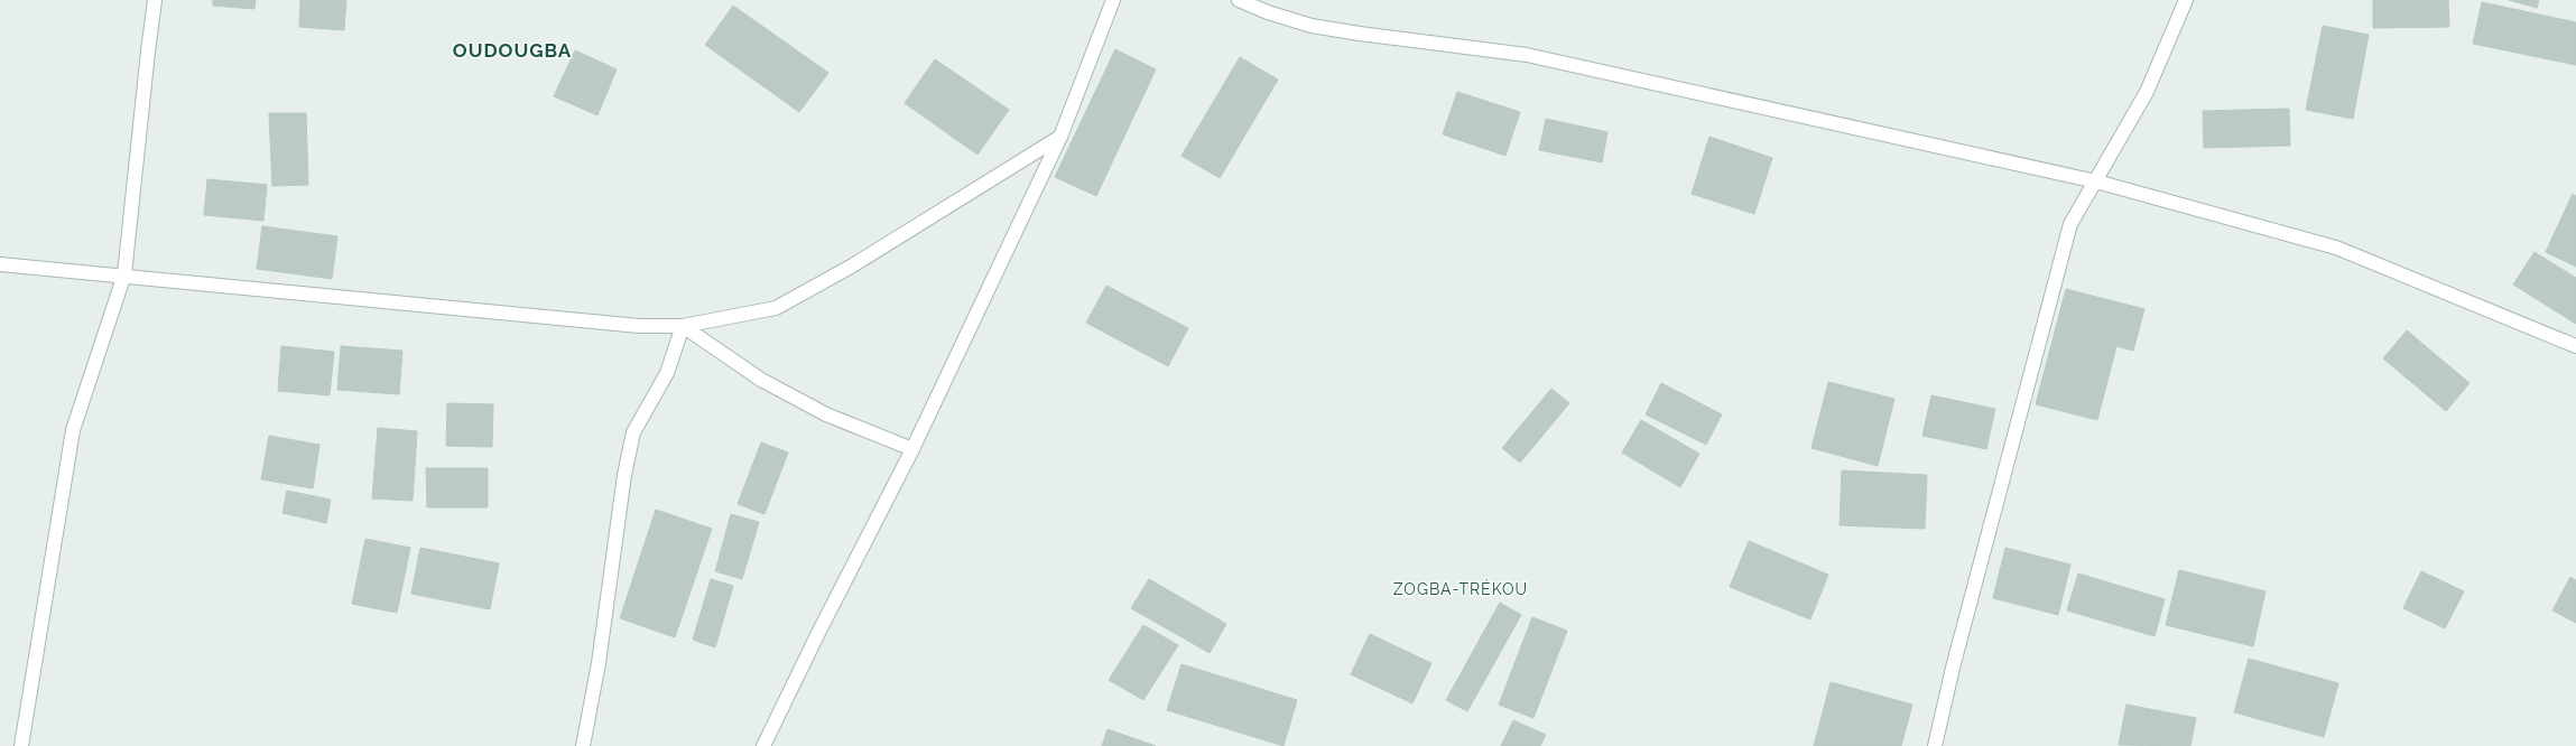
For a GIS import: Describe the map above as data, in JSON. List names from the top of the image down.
{
  "districts": ["OUDOUGBA", "ZOGBA-TRÉKOU"]
}
